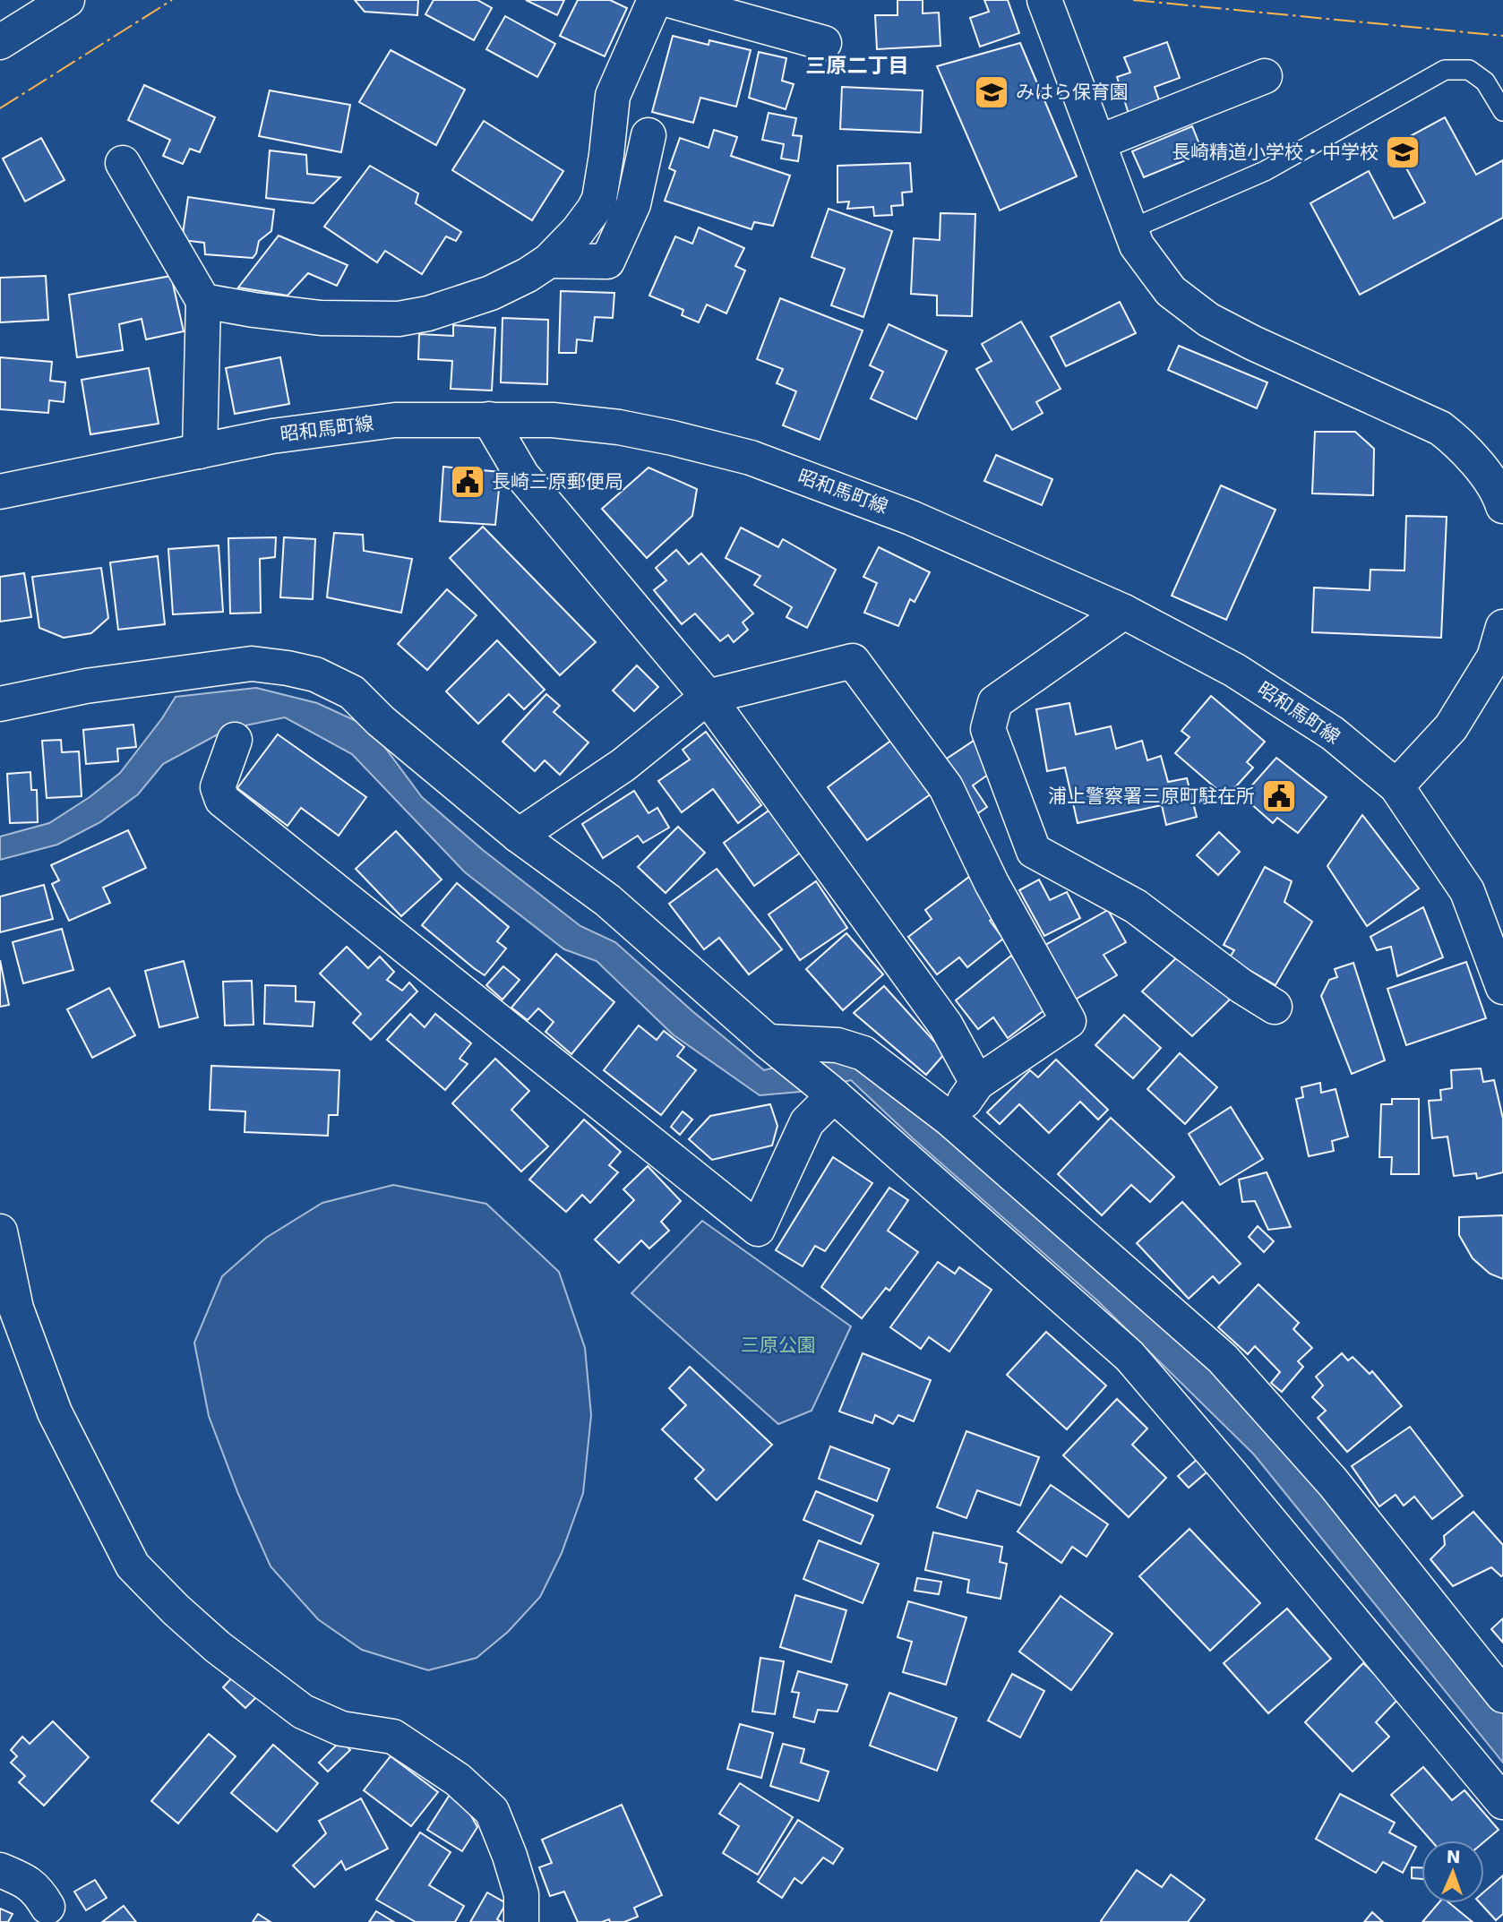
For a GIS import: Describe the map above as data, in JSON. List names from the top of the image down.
{
  "streets": {
    "street": ["昭和馬町線"]
  },
  "districts": ["三原二丁目"],
  "parks": ["三原公園"],
  "places": {
    "school or university": ["みはら保育園", "長崎精道小学校・中学校"],
    "public building": ["長崎三原郵便局", "浦上警察署三原町駐在所"]
  },
  "north": "top"
}
